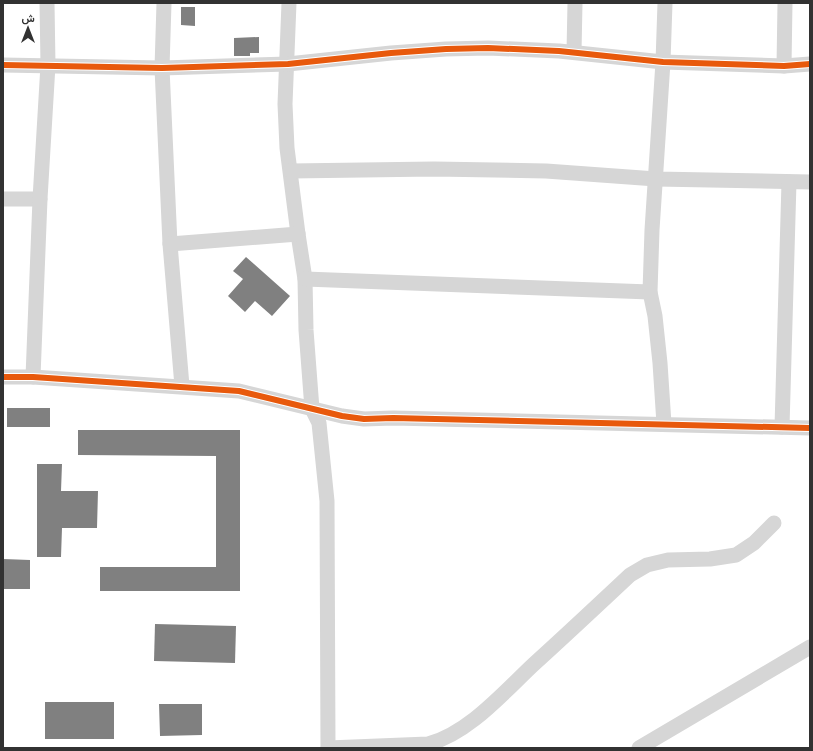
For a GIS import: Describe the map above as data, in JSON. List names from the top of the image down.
{
  "north": "top"
}
